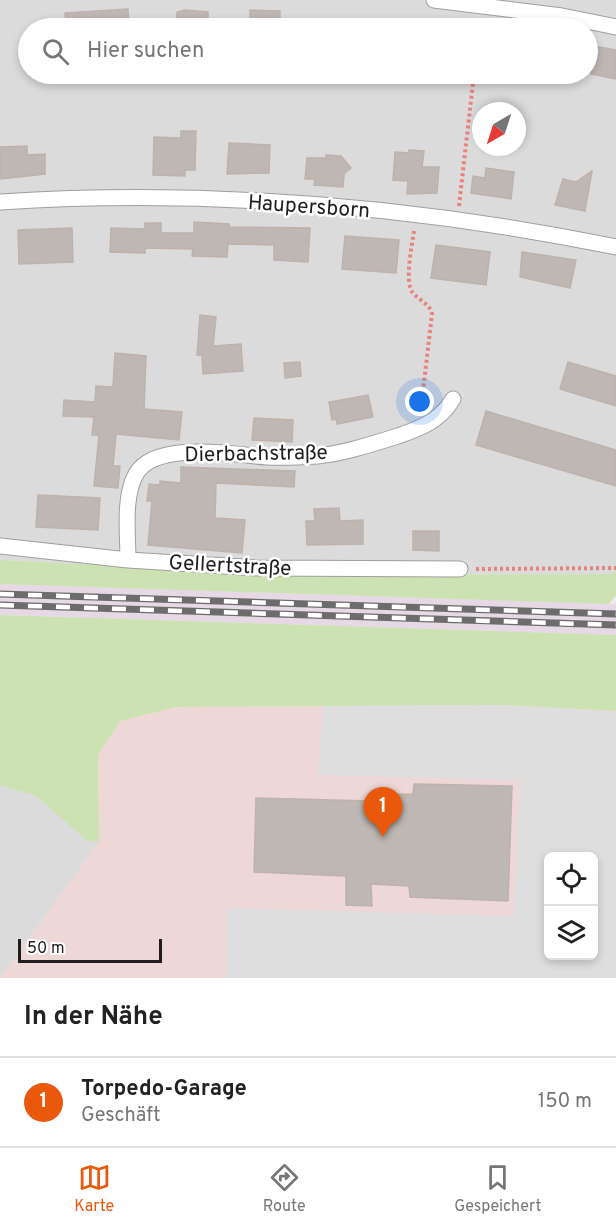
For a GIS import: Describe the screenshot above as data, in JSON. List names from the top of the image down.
{
  "streets": {
    "street": ["Haupersborn", "Dierbachstraße", "Gellertstraße"]
  },
  "crossings": [
    ["Dierbachstraße", "Gellertstraße"]
  ],
  "scale_bar": "50 m",
  "north": "bottom left",
  "page": {
    "search": "Hier suchen",
    "pins": "1",
    "scale": "50 m",
    "heading": "In der Nähe",
    "list": [
      {
        "mark": "1",
        "name": "Torpedo-Garage",
        "note": "Geschäft",
        "value": "150 m"
      }
    ],
    "nav": ["Karte", "Route", "Gespeichert"]
  }
}
